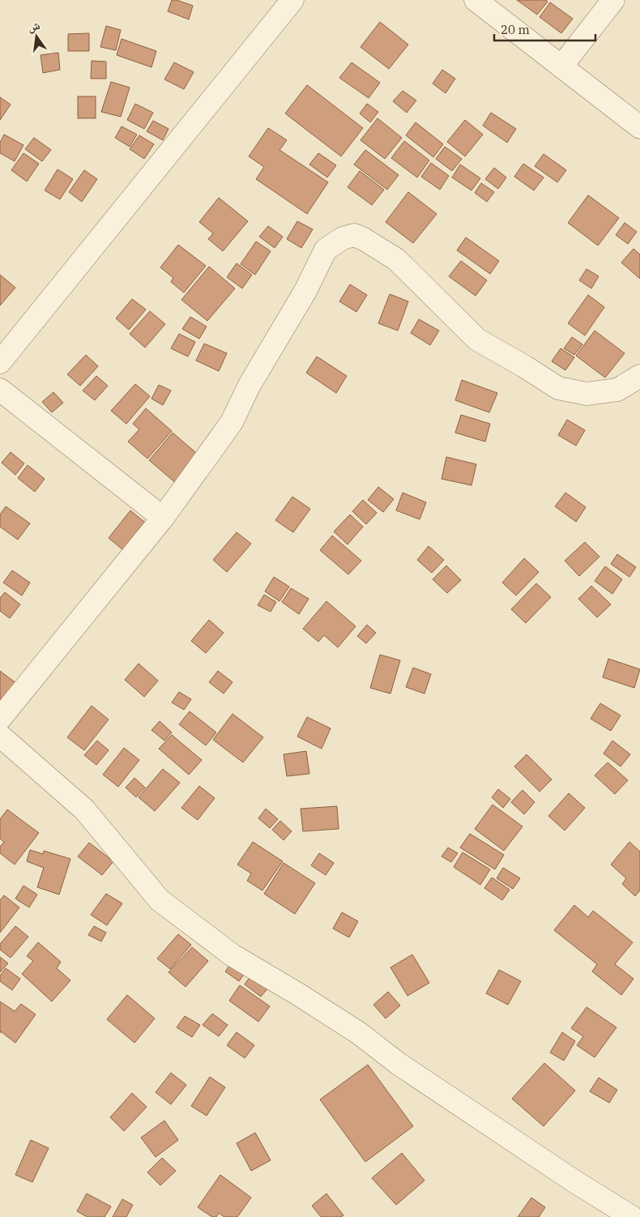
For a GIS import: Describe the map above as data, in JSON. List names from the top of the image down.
{
  "scale_bar": "20 m",
  "north": "top"
}
